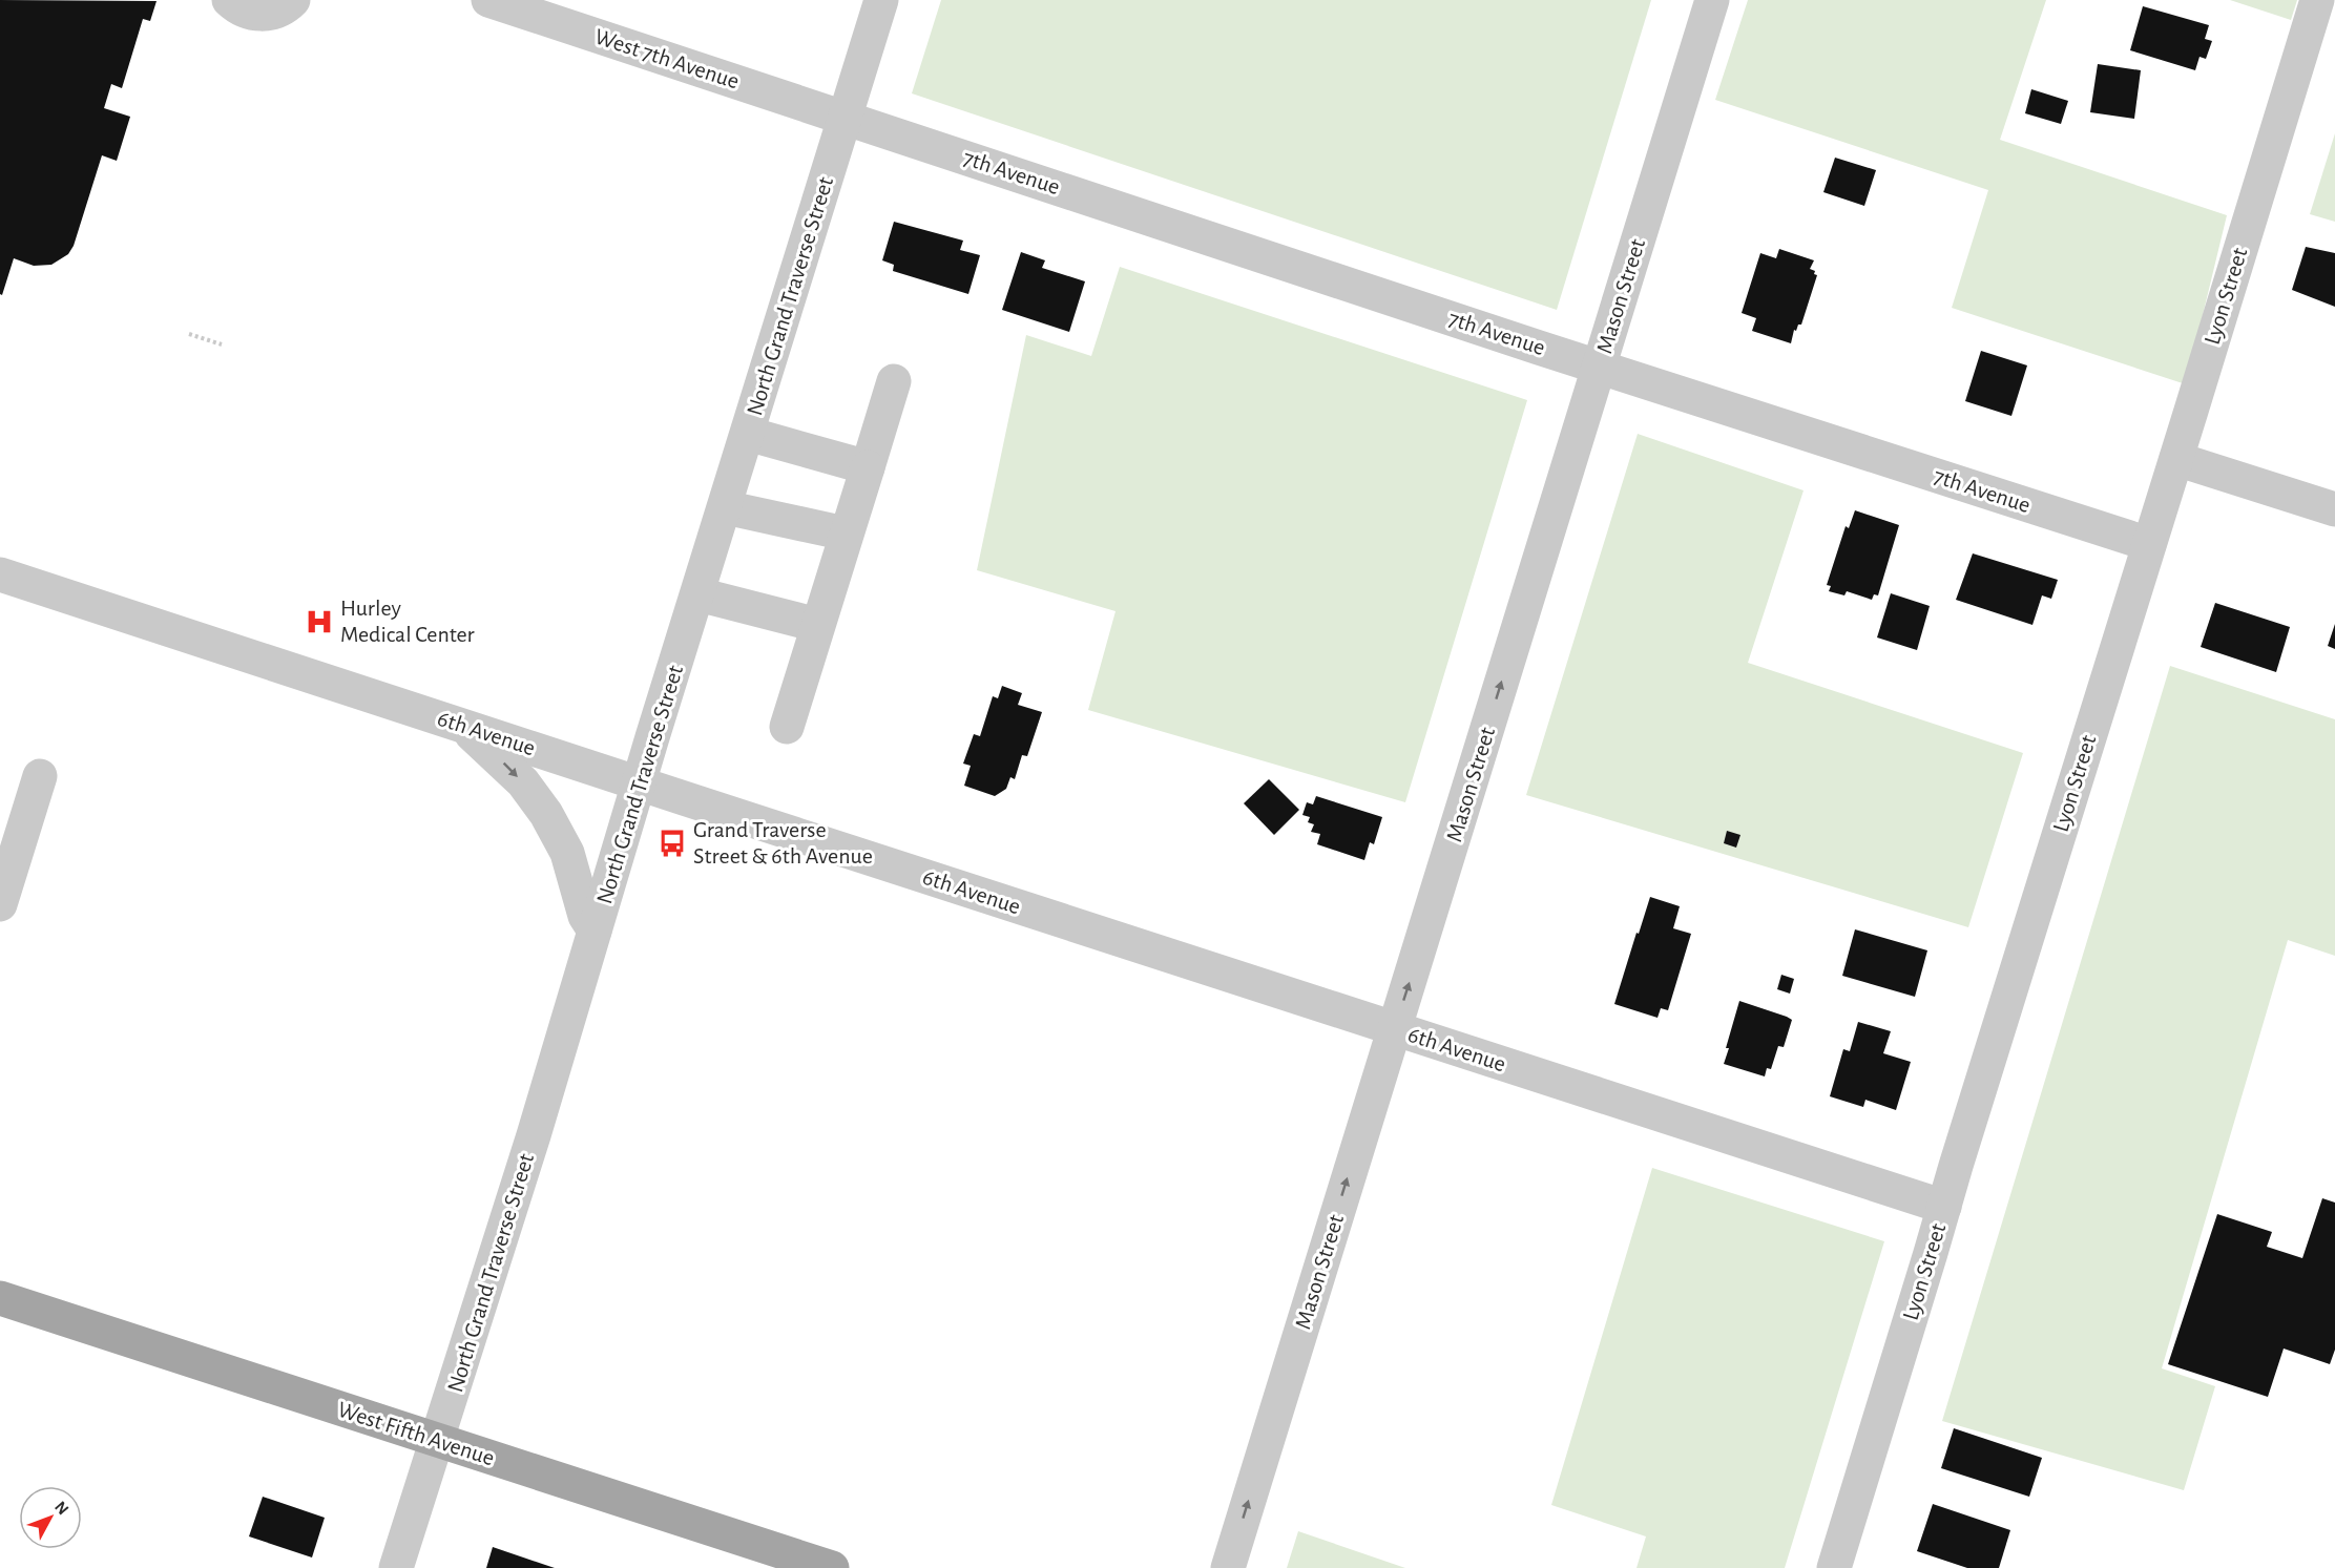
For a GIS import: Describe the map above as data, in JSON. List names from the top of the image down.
{
  "streets": {
    "main road": ["West Fifth Avenue"],
    "street": [
      "West 7th Avenue",
      "7th Avenue",
      "North Grand Traverse Street",
      "Mason Street",
      "Lyon Street",
      "6th Avenue"
    ]
  },
  "crossings": [
    ["West 7th Avenue", "7th Avenue"],
    ["West 7th Avenue", "North Grand Traverse Street"],
    ["7th Avenue", "North Grand Traverse Street"],
    ["7th Avenue", "Mason Street"],
    ["7th Avenue", "Lyon Street"],
    ["North Grand Traverse Street", "6th Avenue"],
    ["North Grand Traverse Street", "West Fifth Avenue"],
    ["Mason Street", "6th Avenue"],
    ["Lyon Street", "6th Avenue"]
  ],
  "one_way": ["Mason Street"],
  "places": {
    "hospital": ["Hurley Medical Center"],
    "bus stop": ["Grand Traverse Street & 6th Avenue"]
  },
  "north": "top right"
}
